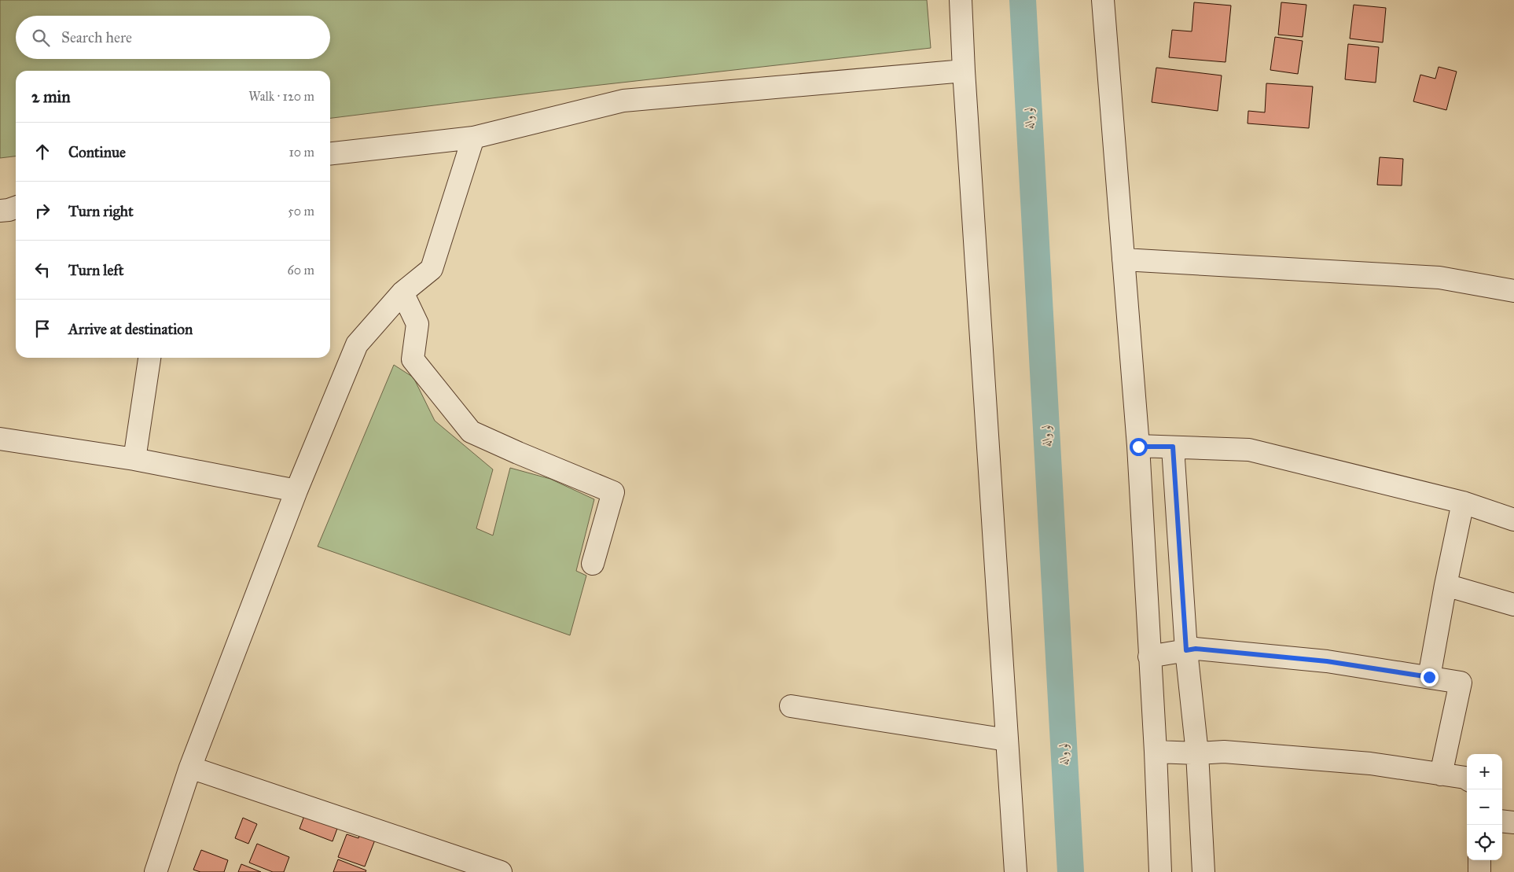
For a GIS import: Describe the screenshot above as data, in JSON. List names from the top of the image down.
{
  "water": ["لو واله"],
  "page": {
    "search": "Search here",
    "heading": ["2 min", "Walk · 120 m"],
    "list": [
      ["Continue", "10 m"],
      ["Turn right", "50 m"],
      ["Turn left", "60 m"],
      "Arrive at destination"
    ],
    "map_buttons": ["+", "−"]
  }
}
